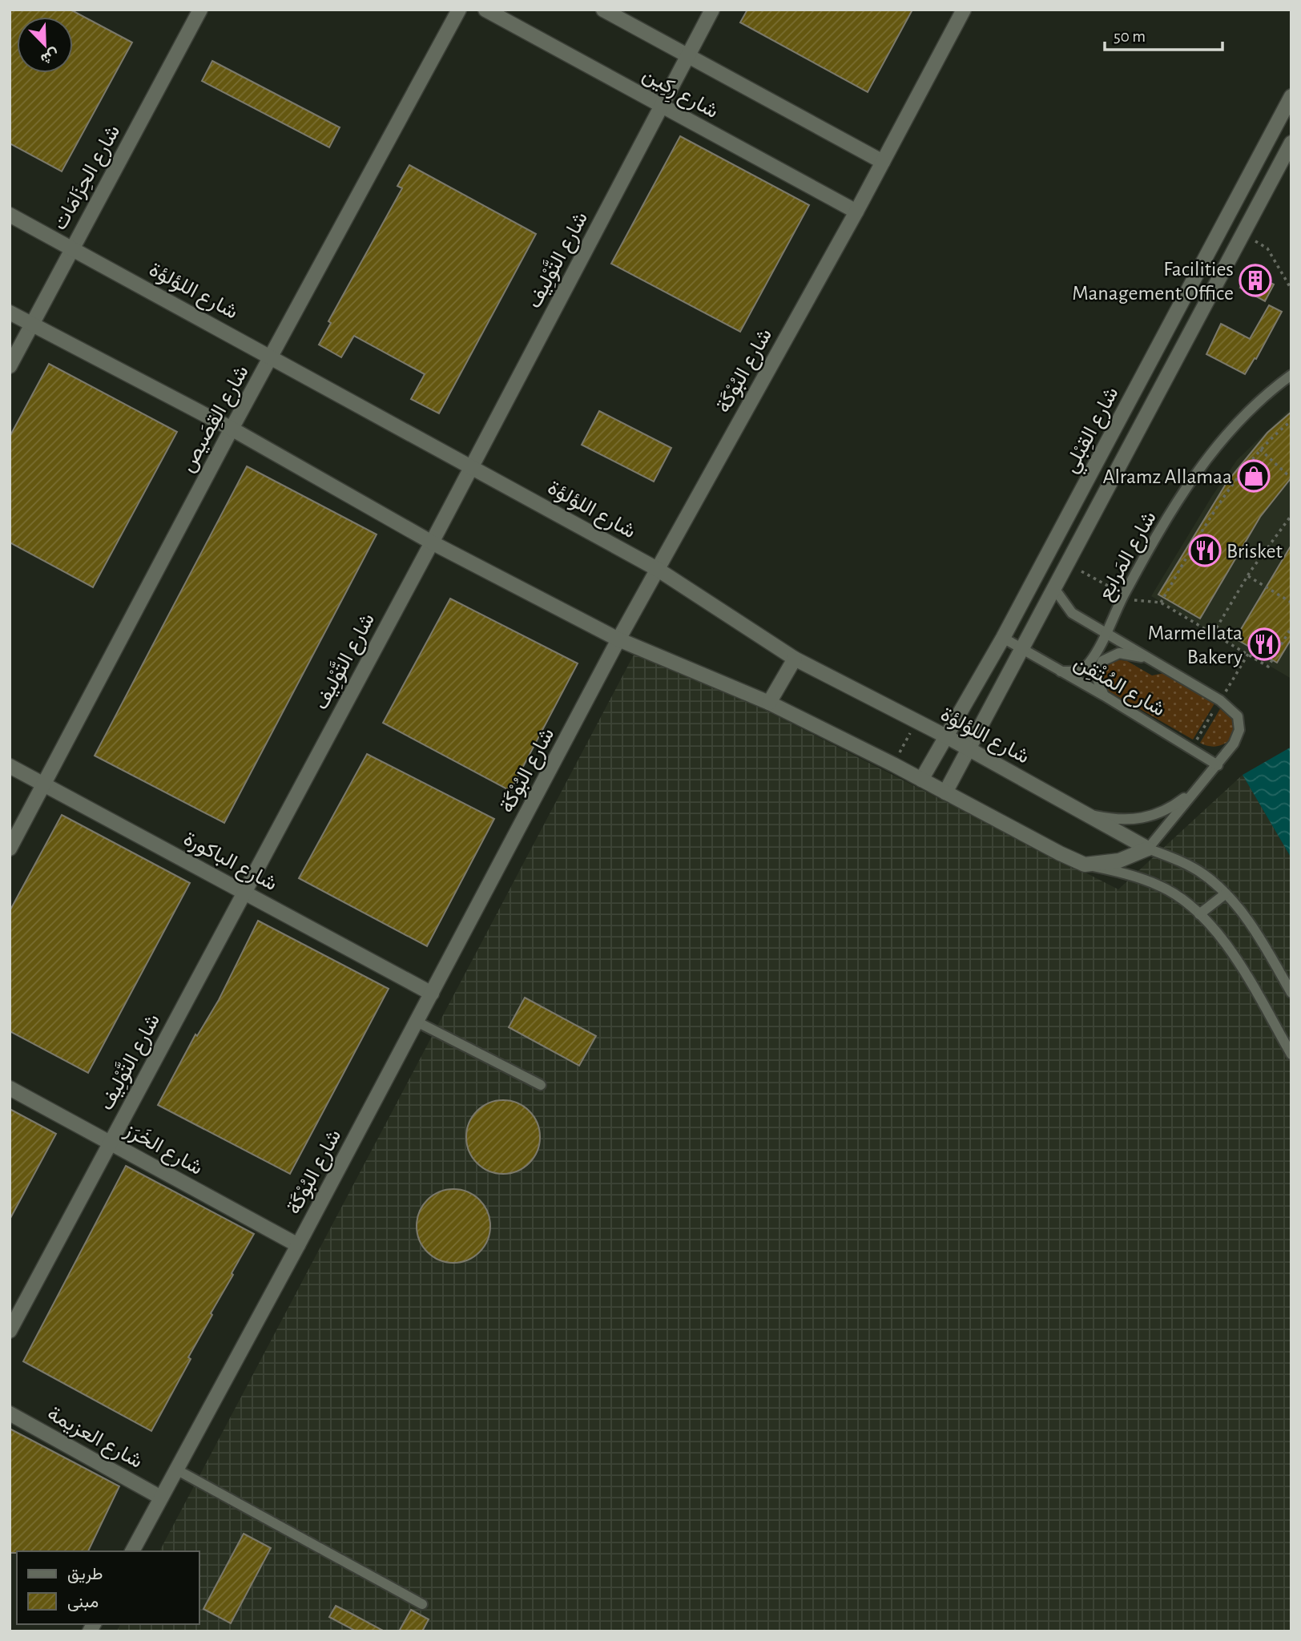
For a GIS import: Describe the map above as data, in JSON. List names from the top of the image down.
{
  "streets": {
    "street": [
      "شارع رِكِين",
      "شارع الحِزَامَات",
      "شارع التَّوْلِيف",
      "شارع اللؤلؤة",
      "شارع البُوْكَة",
      "شارع القِصَيص",
      "شارع القِبْلي",
      "شارع الباكورة",
      "شارع الخَرَز",
      "شارع العزيمة"
    ],
    "lane": ["شارع المَرابع", "شارع المُتْقِن"]
  },
  "crossings": [
    ["شارع رِكِين", "شارع التَّوْلِيف"],
    ["شارع رِكِين", "شارع البُوْكَة"],
    ["شارع الحِزَامَات", "شارع اللؤلؤة"],
    ["شارع التَّوْلِيف", "شارع اللؤلؤة"],
    ["شارع التَّوْلِيف", "شارع الباكورة"],
    ["شارع التَّوْلِيف", "شارع الخَرَز"],
    ["شارع اللؤلؤة", "شارع البُوْكَة"],
    ["شارع اللؤلؤة", "شارع القِصَيص"],
    ["شارع اللؤلؤة", "شارع القِبْلي"],
    ["شارع اللؤلؤة", "شارع المُتْقِن"],
    ["شارع البُوْكَة", "شارع الباكورة"],
    ["شارع البُوْكَة", "شارع الخَرَز"],
    ["شارع البُوْكَة", "شارع العزيمة"],
    ["شارع القِصَيص", "شارع الباكورة"],
    ["شارع القِبْلي", "شارع المُتْقِن"],
    ["شارع المَرابع", "شارع المُتْقِن"]
  ],
  "places": {
    "building": ["Facilities Management Office"],
    "shop": ["Alramz Allamaa"],
    "restaurant": ["Brisket", "Marmellata Bakery"]
  },
  "legend": ["طريق", "مبنى"],
  "scale_bar": "50 m",
  "north": "bottom right"
}
